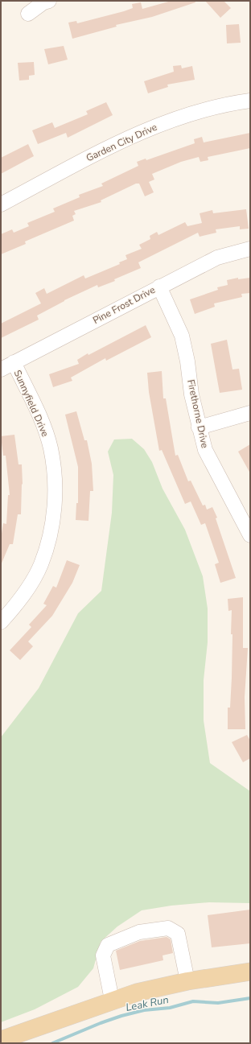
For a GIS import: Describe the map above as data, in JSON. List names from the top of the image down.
{
  "streets": {
    "street": [
      "Garden City Drive",
      "Pine Frost Drive",
      "Sunnyfield Drive",
      "Firethorne Drive"
    ]
  },
  "crossings": [
    ["Pine Frost Drive", "Sunnyfield Drive"],
    ["Pine Frost Drive", "Firethorne Drive"]
  ],
  "water": ["Leak Run"]
}
